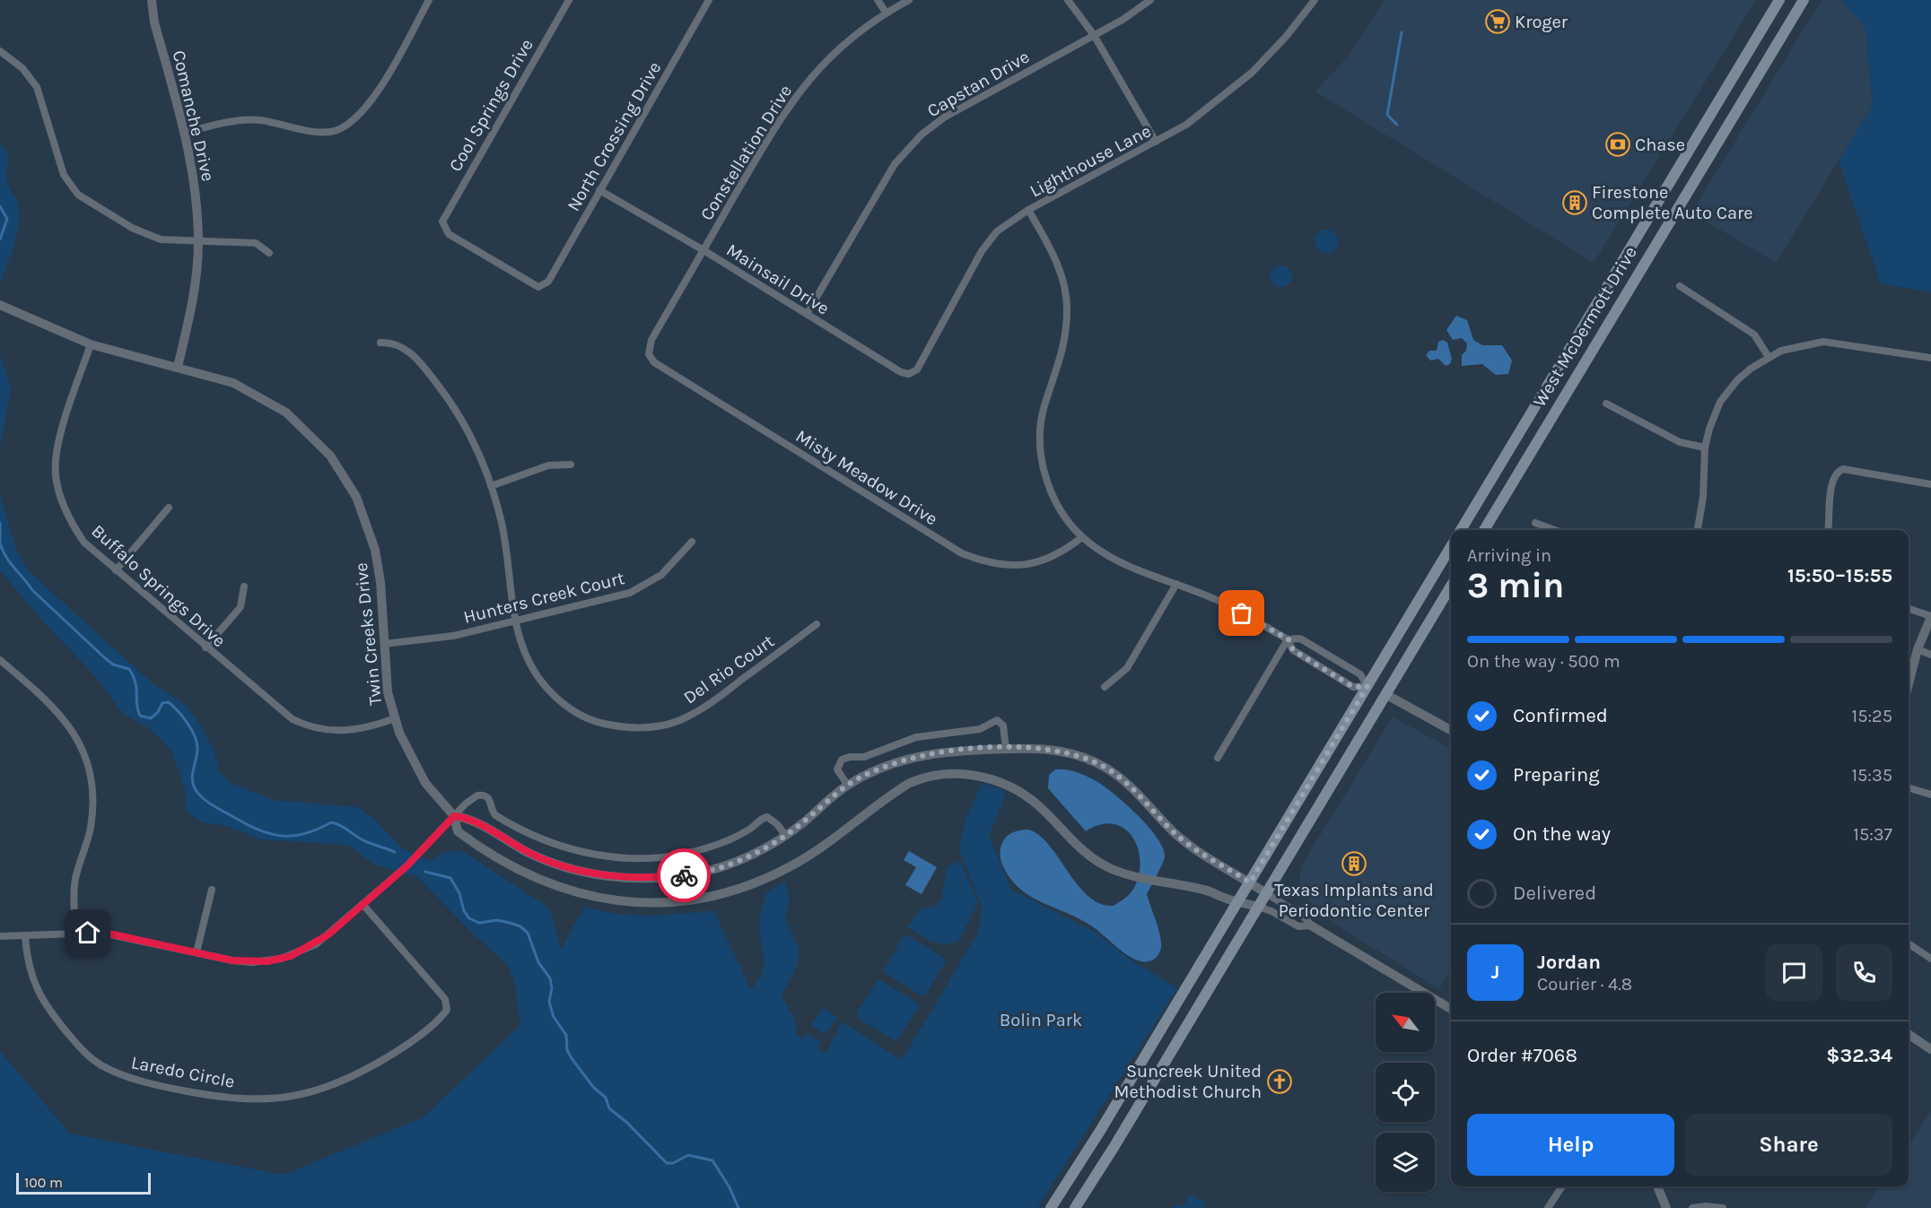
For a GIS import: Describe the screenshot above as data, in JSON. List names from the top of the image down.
{
  "streets": {
    "main road": ["West McDermott Drive"],
    "street": [
      "Capstan Drive",
      "Cool Springs Drive",
      "Comanche Drive",
      "North Crossing Drive",
      "Constellation Drive",
      "Lighthouse Lane",
      "Mainsail Drive",
      "Misty Meadow Drive",
      "Buffalo Springs Drive",
      "Hunters Creek Court",
      "Twin Creeks Drive",
      "Del Rio Court",
      "Laredo Circle"
    ]
  },
  "crossings": [
    ["Capstan Drive", "Mainsail Drive"],
    ["Cool Springs Drive", "North Crossing Drive"],
    ["Comanche Drive", "Twin Creeks Drive"],
    ["North Crossing Drive", "Mainsail Drive"],
    ["Constellation Drive", "Mainsail Drive"],
    ["Constellation Drive", "Misty Meadow Drive"],
    ["Lighthouse Lane", "Mainsail Drive"],
    ["Buffalo Springs Drive", "Twin Creeks Drive"],
    ["Hunters Creek Court", "Twin Creeks Drive"],
    ["Hunters Creek Court", "Del Rio Court"]
  ],
  "parks": ["Bolin Park"],
  "places": {
    "supermarket": ["Kroger"],
    "bank": ["Chase"],
    "building": ["Firestone Complete Auto Care", "Texas Implants and Periodontic Center"],
    "church": ["Suncreek United Methodist Church"]
  },
  "scale_bar": "100 m",
  "north": "top left",
  "page": {
    "heading": ["3 min", "Arriving in", "15:50–15:55"],
    "panel": [
      "Jordan",
      "Courier · 4.8",
      "Order #7068",
      "$32.34"
    ],
    "bar": "On the way · 500 m",
    "list": [
      ["Confirmed", "15:25"],
      ["Preparing", "15:35"],
      ["On the way", "15:37"],
      "Delivered"
    ],
    "round": "J",
    "buttons": ["Help", "Share"],
    "scale": "100 m"
  }
}
